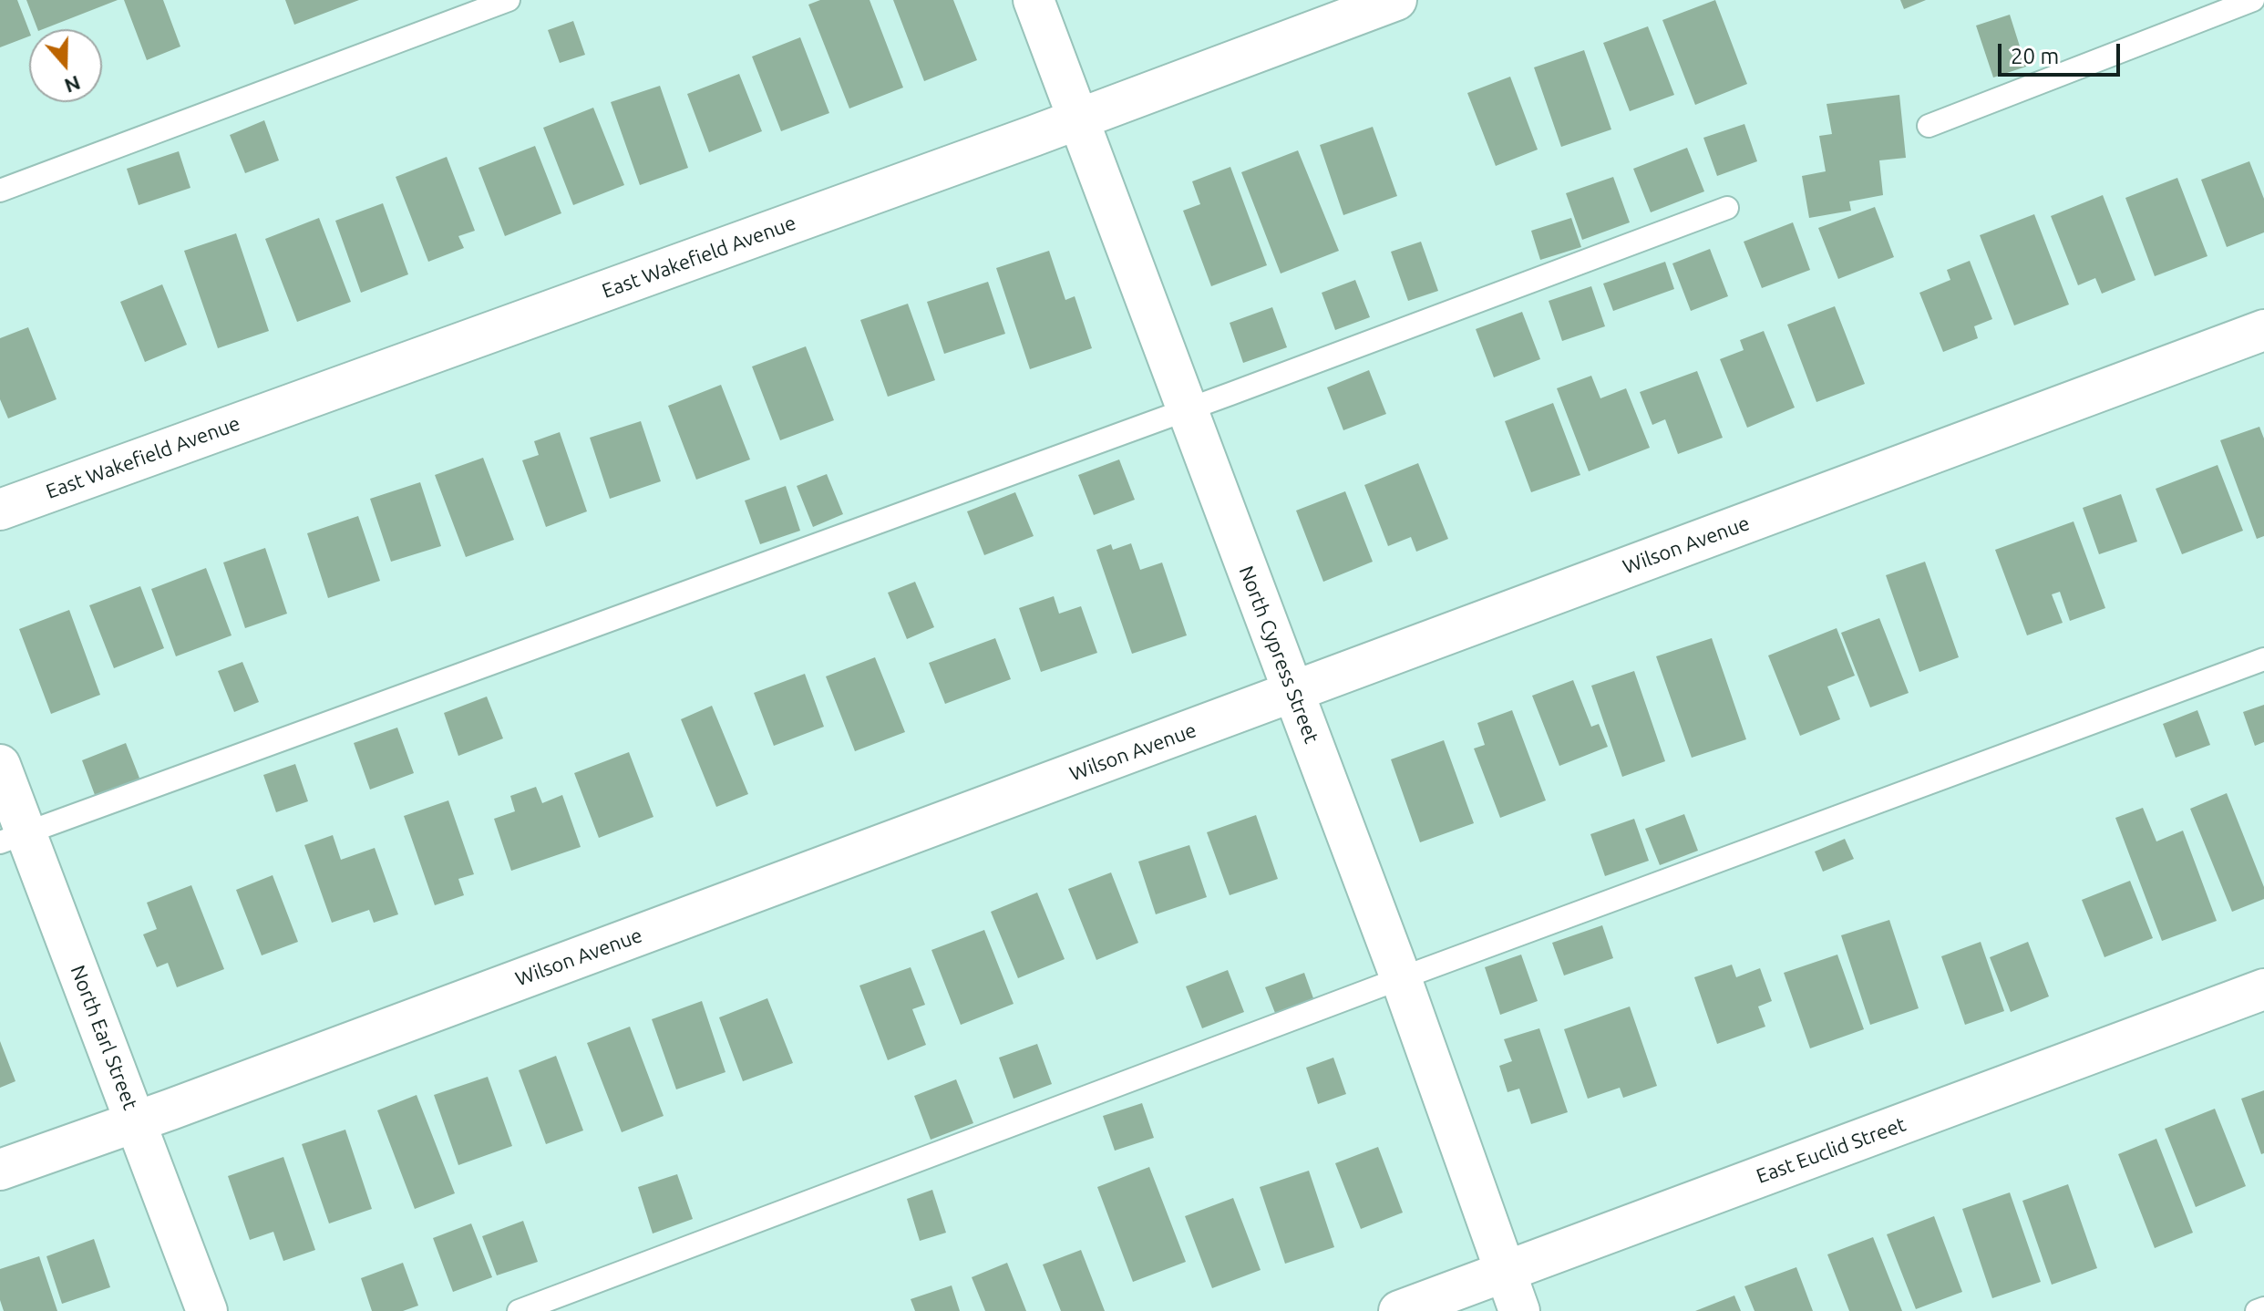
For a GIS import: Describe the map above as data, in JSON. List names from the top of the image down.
{
  "streets": {
    "street": [
      "East Wakefield Avenue",
      "Wilson Avenue",
      "North Cypress Street",
      "North Earl Street",
      "East Euclid Street"
    ]
  },
  "crossings": [
    ["East Wakefield Avenue", "North Cypress Street"],
    ["Wilson Avenue", "North Cypress Street"],
    ["Wilson Avenue", "North Earl Street"],
    ["North Cypress Street", "East Euclid Street"]
  ],
  "scale_bar": "20 m",
  "north": "bottom"
}
